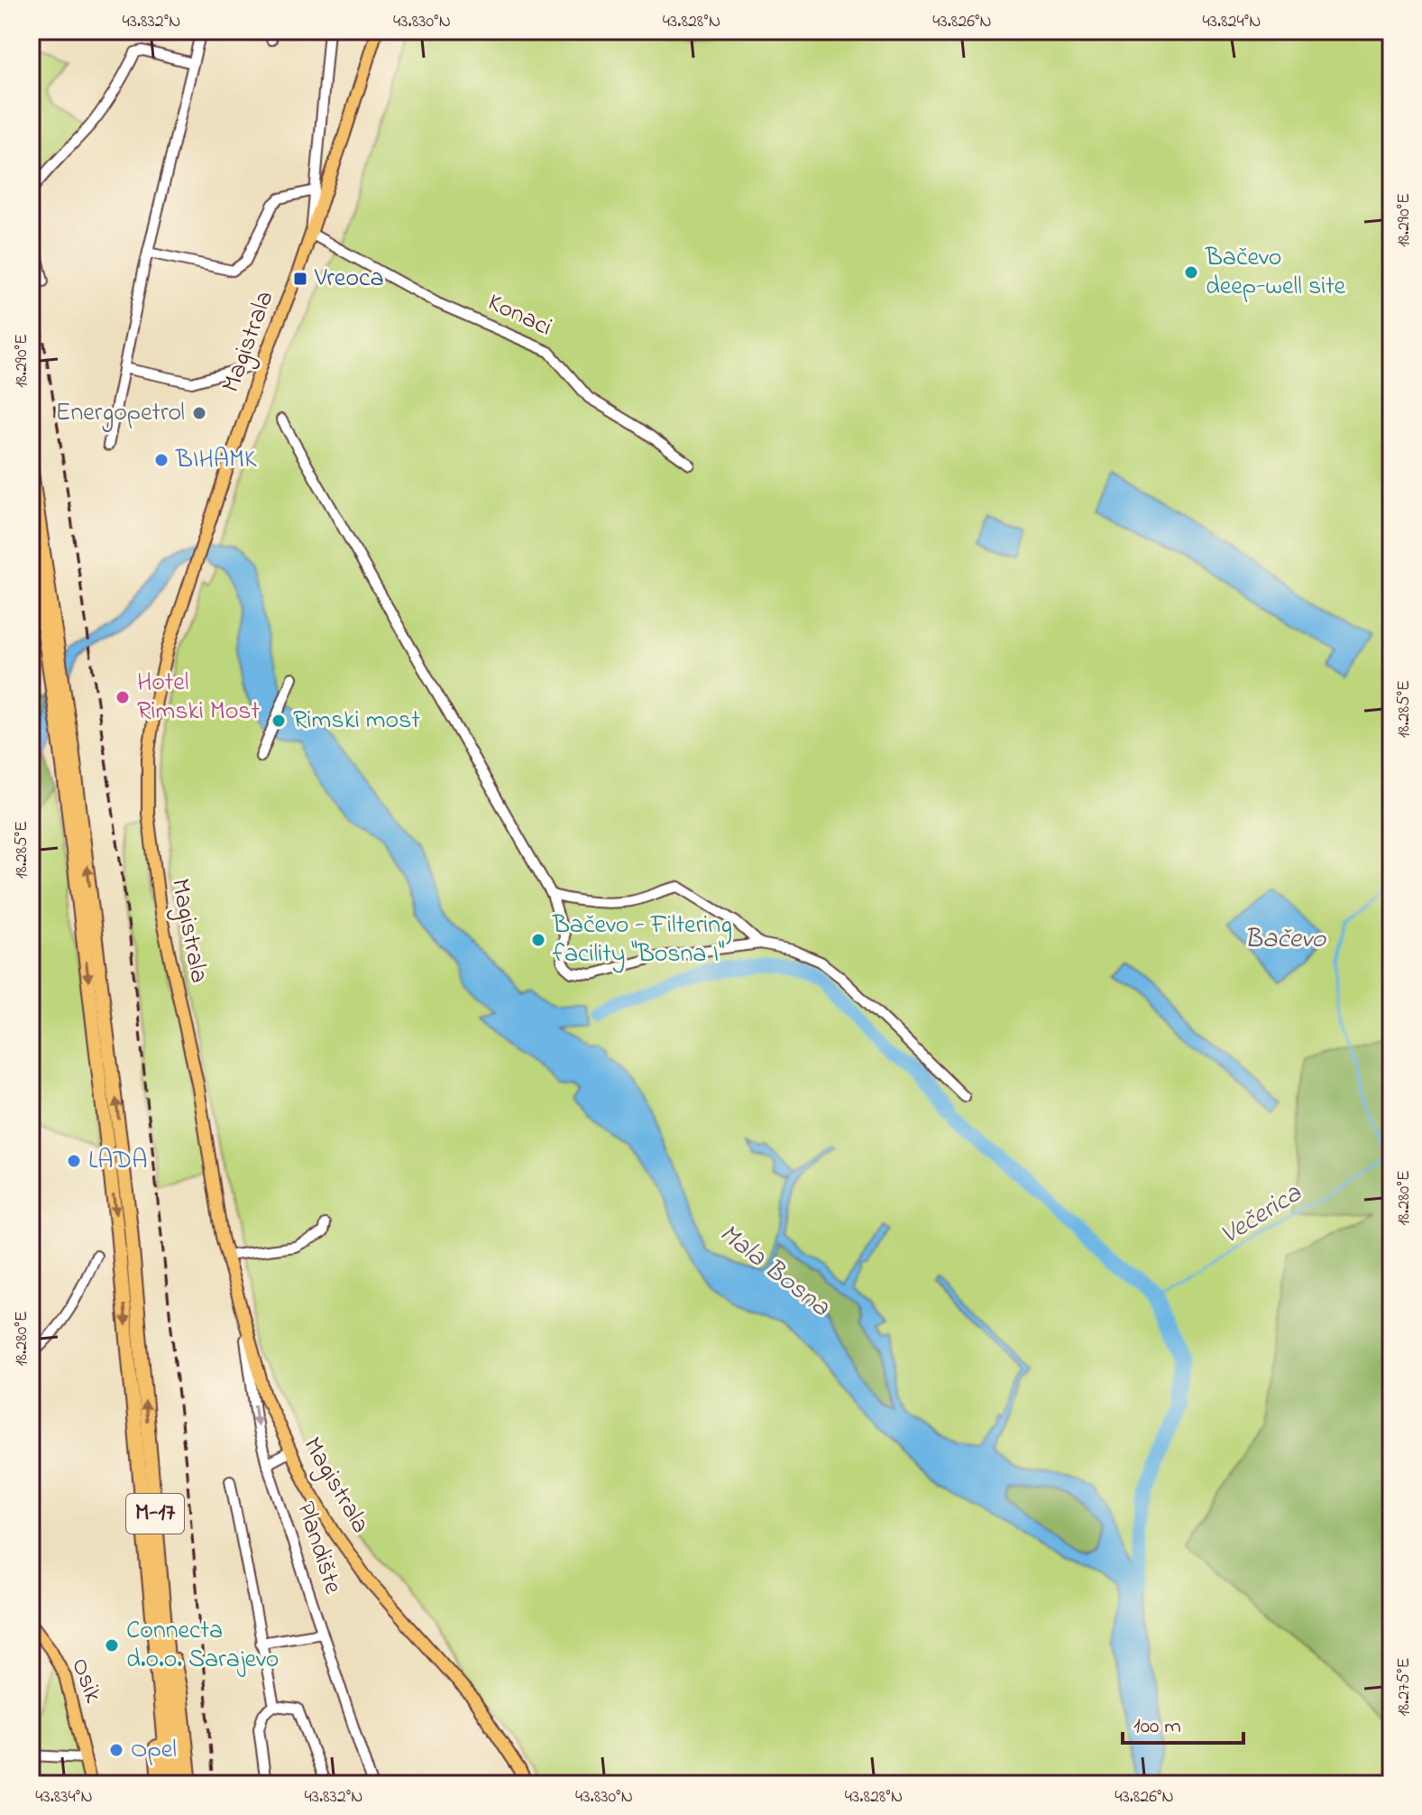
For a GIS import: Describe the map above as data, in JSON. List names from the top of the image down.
{
  "streets": {
    "highway": ["M-17"],
    "main road": ["Magistrala", "Osik"],
    "street": ["Konaci", "Plandište"]
  },
  "crossings": [
    ["Konaci", "Magistrala"],
    ["Magistrala", "Plandište"]
  ],
  "water": ["Bačevo", "Večerica", "Mala Bosna"],
  "places": {
    "other": [
      "Bačevo deep-well site",
      "Energopetrol",
      "BIHAMK",
      "Hotel Rimski Most",
      "Rimski most",
      "Bačevo - Filtering facility \"Bosna I\"",
      "LADA",
      "Connecta d.o.o. Sarajevo",
      "Opel"
    ],
    "transit": ["Vreoca"]
  },
  "scale_bar": "100 m",
  "coordinates": [
    "43.832°N",
    "43.830°N",
    "43.828°N",
    "43.826°N",
    "43.824°N",
    "18.290°E",
    "18.285°E",
    "18.280°E",
    "18.275°E",
    "43.834°N"
  ]
}
